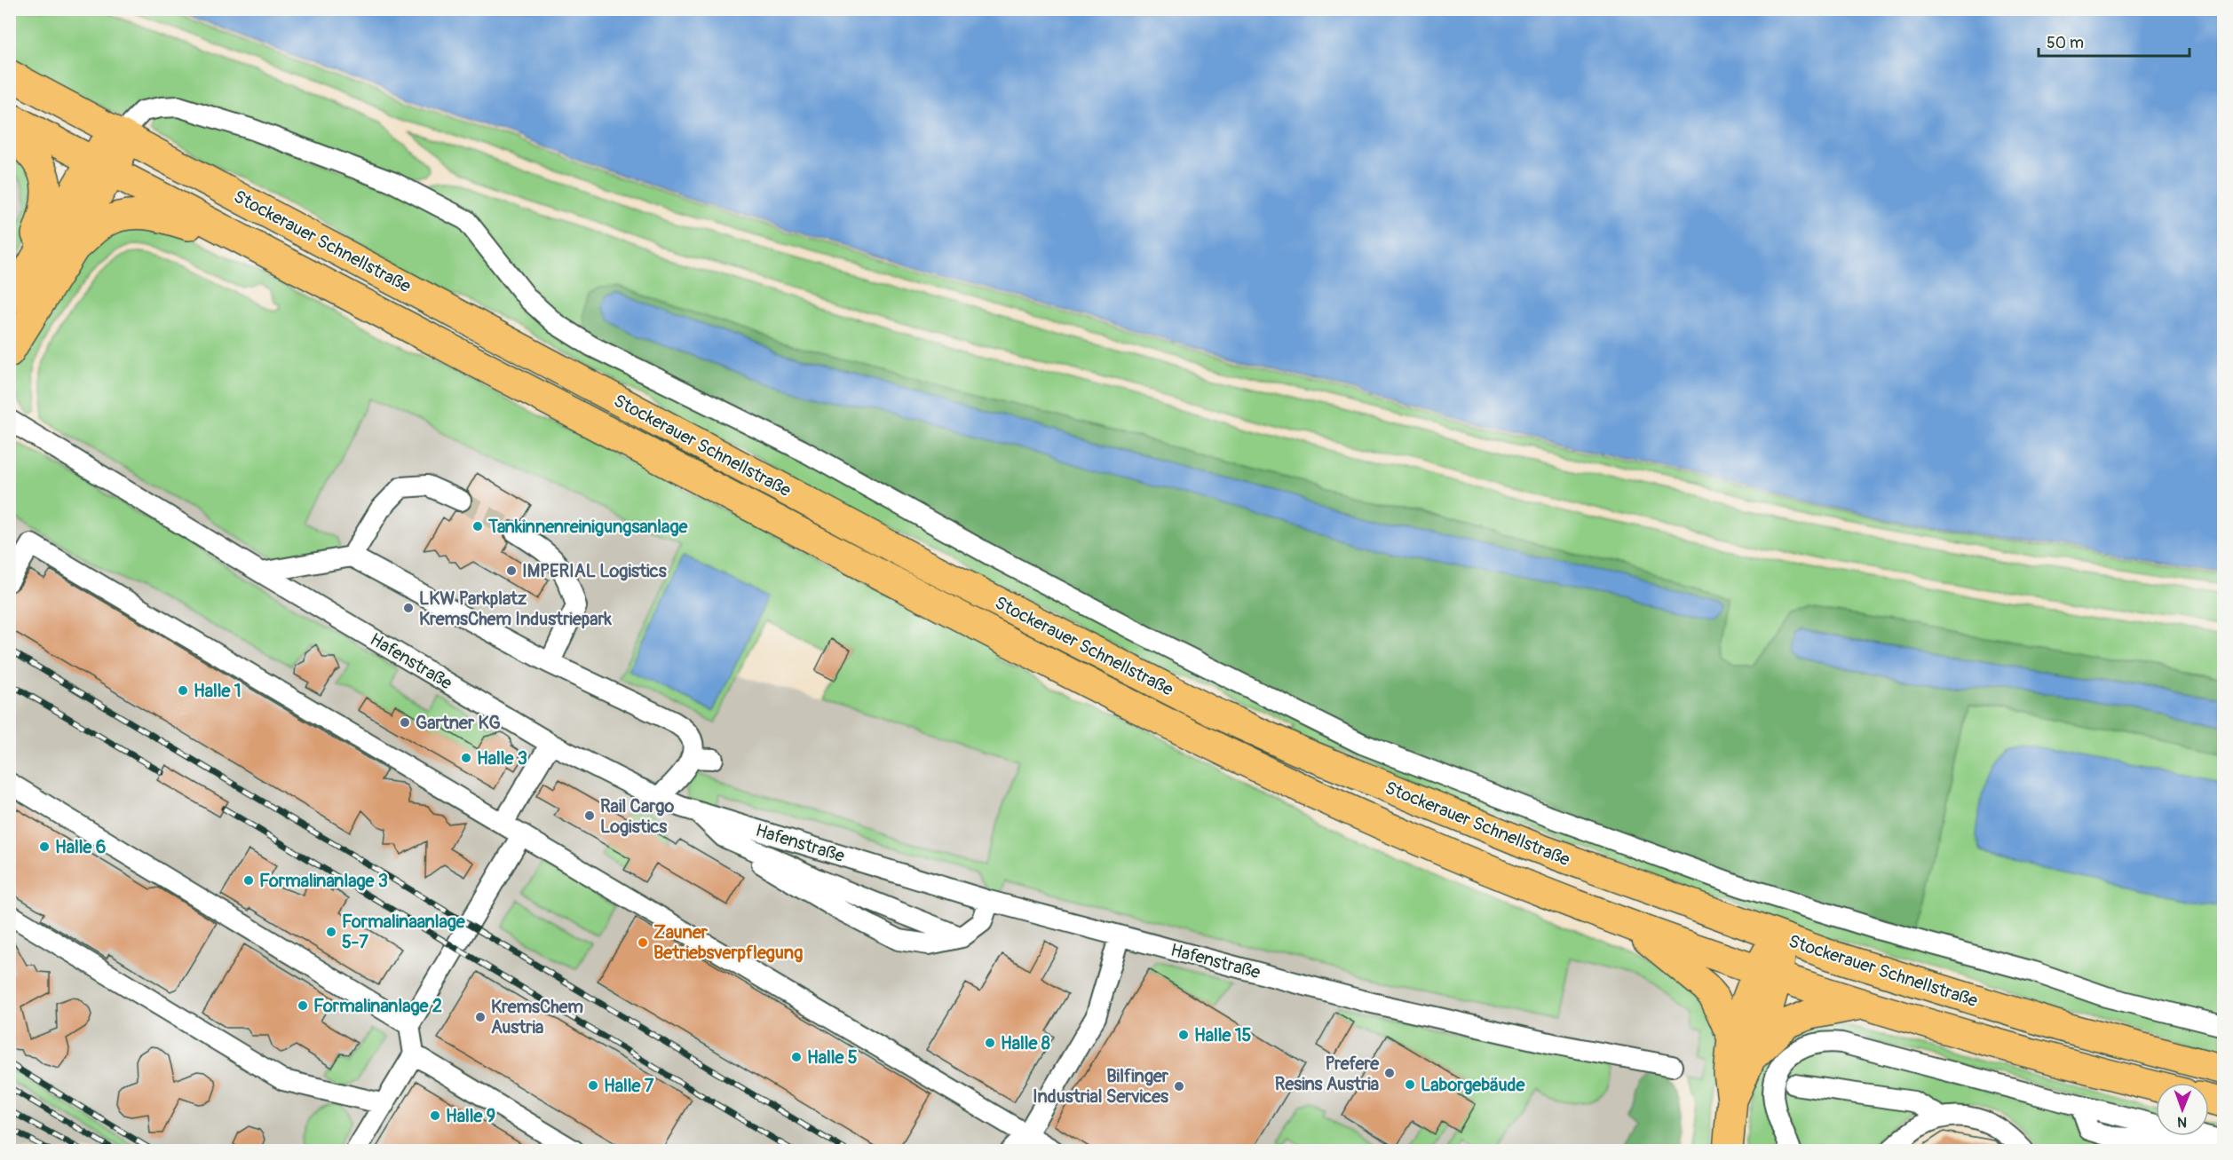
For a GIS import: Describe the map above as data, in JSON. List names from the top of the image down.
{
  "streets": {
    "highway": ["Stockerauer Schnellstraße"],
    "street": ["Hafenstraße"]
  },
  "places": [
    "Tankinnenreinigungsanlage",
    "IMPERIAL Logistics",
    "LKW Parkplatz KremsChem Industriepark",
    "Halle 1",
    "Gartner KG",
    "Halle 3",
    "Rail Cargo Logistics",
    "Halle 6",
    "Formalinanlage 3",
    "Formalinaanlage 5-7",
    "Zauner Betriebsverpflegung",
    "Formalinanlage 2",
    "KremsChem Austria",
    "Halle 15",
    "Halle 8",
    "Halle 5",
    "Prefere Resins Austria",
    "Laborgebäude",
    "Halle 7",
    "Bilfinger Industrial Services",
    "Halle 9"
  ],
  "scale_bar": "50 m",
  "north": "bottom"
}
